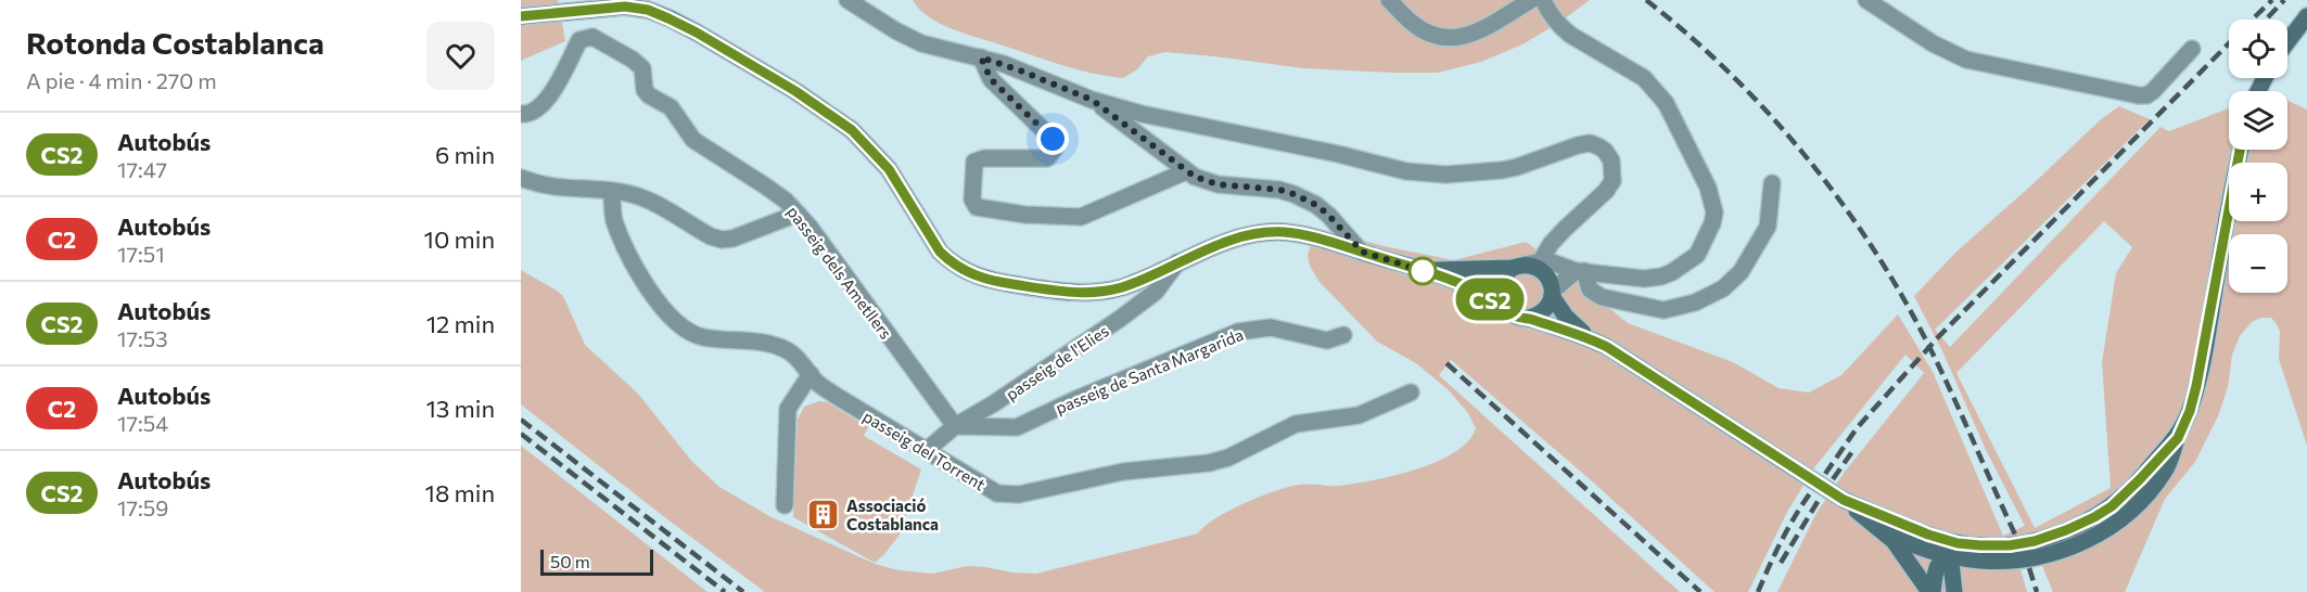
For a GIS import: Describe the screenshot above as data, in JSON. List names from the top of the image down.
{
  "streets": {
    "street": [
      "passeig dels Ametllers",
      "passeig de l'Elies",
      "passeig de Santa Margarida",
      "passeig del Torrent"
    ]
  },
  "crossings": [
    ["passeig dels Ametllers", "passeig de l'Elies"],
    ["passeig dels Ametllers", "passeig de Santa Margarida"],
    ["passeig de l'Elies", "passeig de Santa Margarida"],
    ["passeig de l'Elies", "passeig del Torrent"]
  ],
  "places": {
    "building": ["Associació Costablanca"]
  },
  "lines": ["bus line CS2"],
  "scale_bar": "50 m",
  "page": {
    "heading": ["Rotonda Costablanca", "A pie · 4 min · 270 m"],
    "on_map": "CS2",
    "map_buttons": ["+", "−"],
    "list": [
      {
        "mark": "CS2",
        "name": "Autobús",
        "note": "17:47",
        "value": "6 min"
      },
      {
        "mark": "C2",
        "name": "Autobús",
        "note": "17:51",
        "value": "10 min"
      },
      {
        "mark": "CS2",
        "name": "Autobús",
        "note": "17:53",
        "value": "12 min"
      },
      {
        "mark": "C2",
        "name": "Autobús",
        "note": "17:54",
        "value": "13 min"
      },
      {
        "mark": "CS2",
        "name": "Autobús",
        "note": "17:59",
        "value": "18 min"
      }
    ],
    "scale": "50 m"
  }
}
